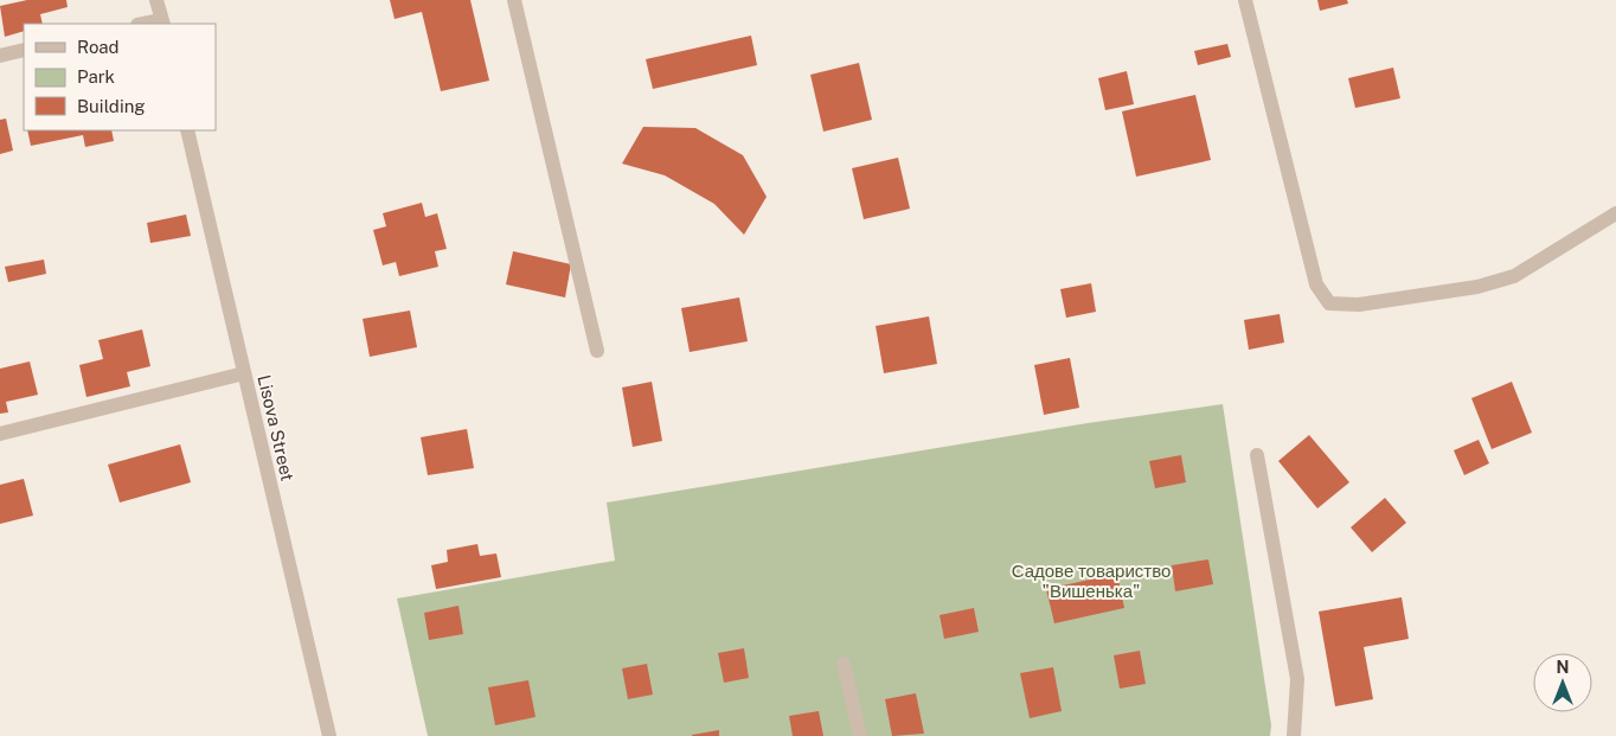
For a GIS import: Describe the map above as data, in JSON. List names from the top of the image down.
{
  "streets": {
    "street": ["Lisova Street"]
  },
  "parks": ["Садове товариство \"Вишенька\""],
  "legend": ["Road", "Park", "Building"],
  "north": "top"
}
